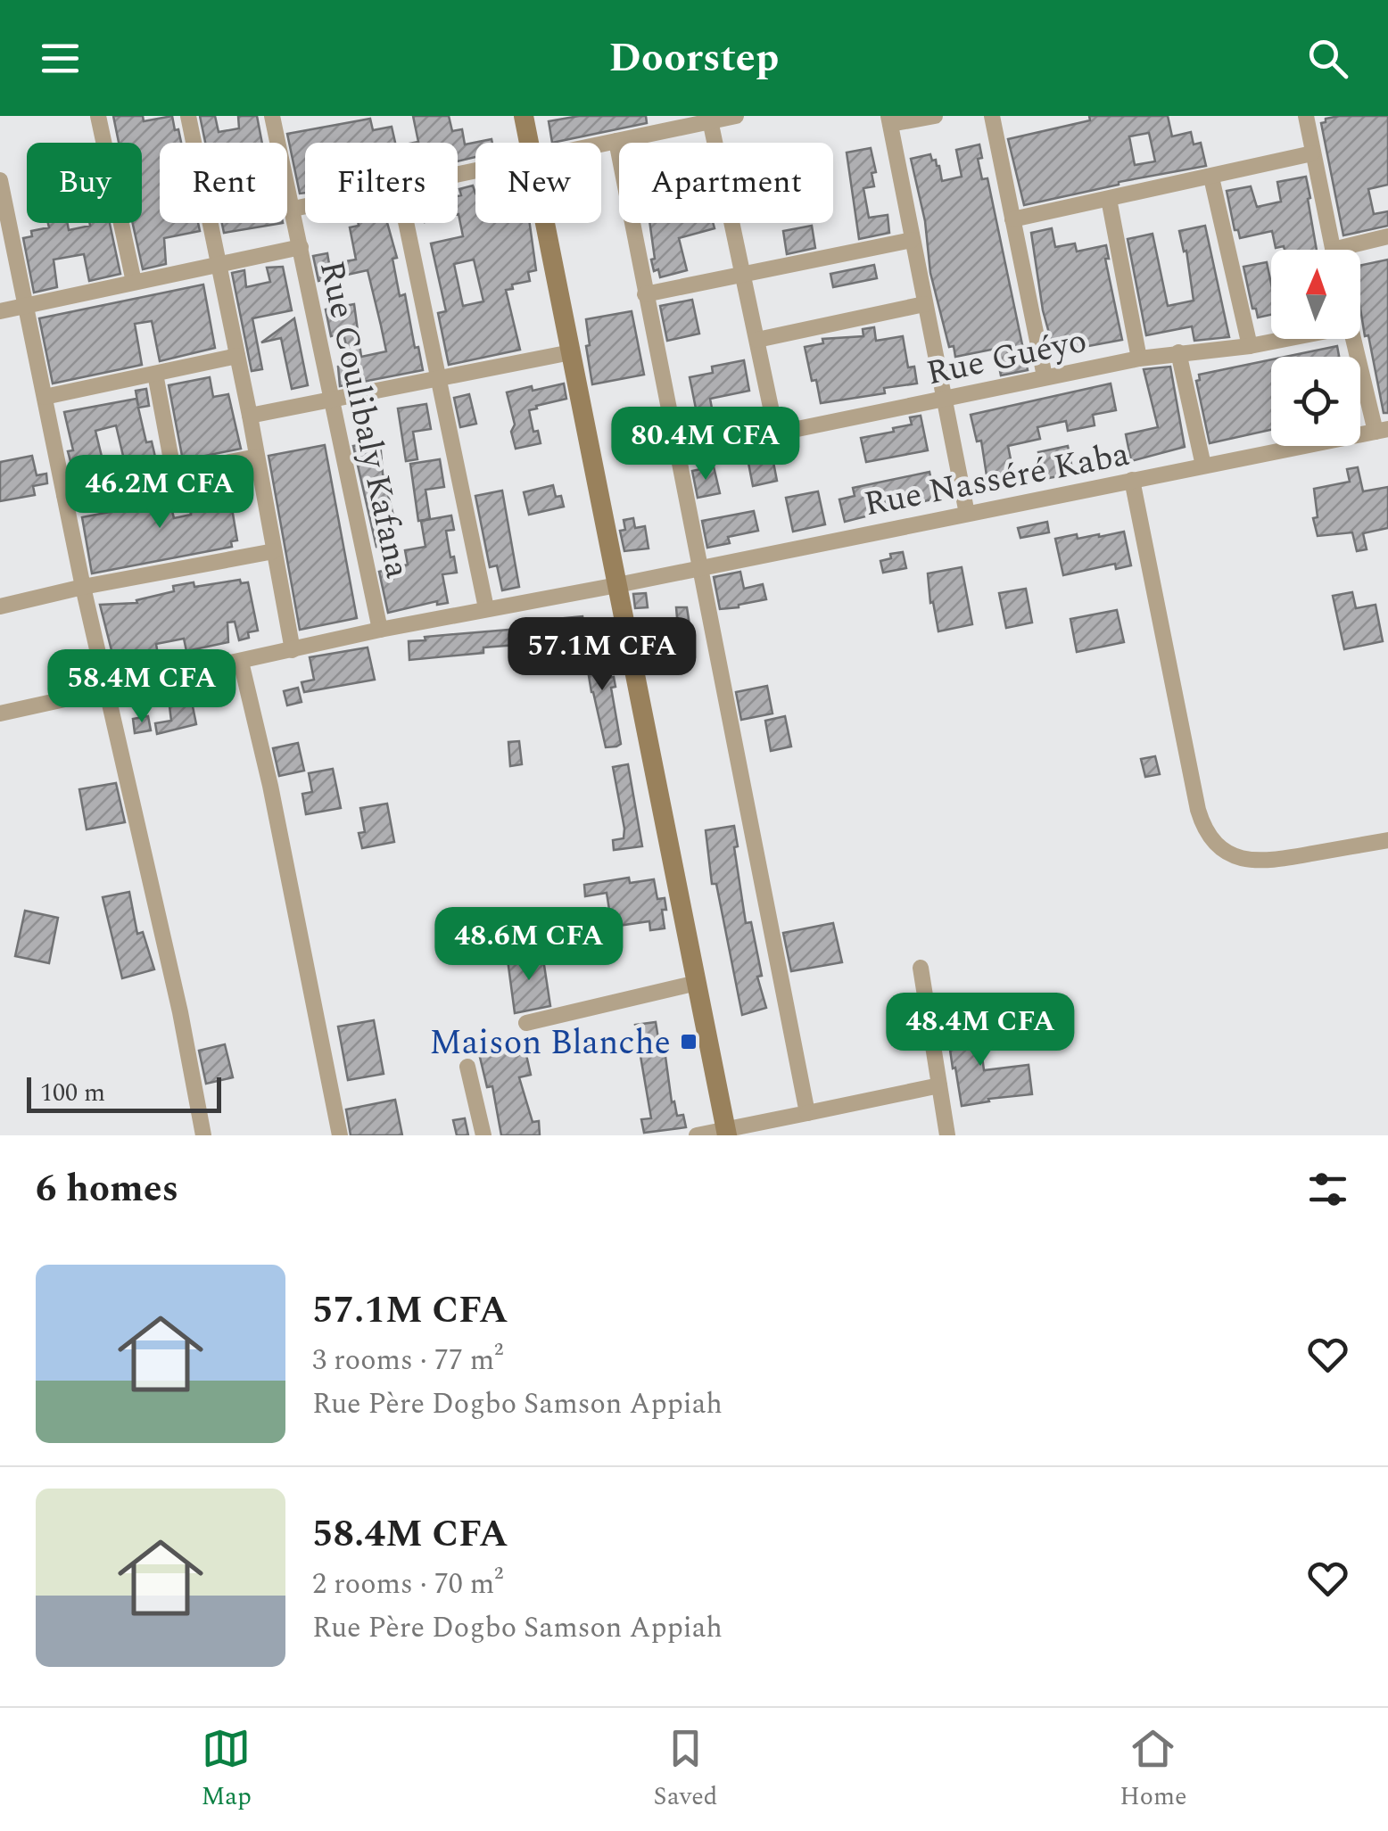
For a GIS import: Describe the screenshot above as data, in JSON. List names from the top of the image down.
{
  "streets": {
    "street": ["Rue Guéyo", "Rue Coulibaly Kafana", "Rue Nasséré Kaba"]
  },
  "crossings": [
    ["Rue Coulibaly Kafana", "Rue Nasséré Kaba"]
  ],
  "places": {
    "transit": ["Maison Blanche"]
  },
  "scale_bar": "100 m",
  "north": "top",
  "page": {
    "header": "Doorstep",
    "chip": [
      "Buy",
      "Rent",
      "Filters",
      "New",
      "Apartment"
    ],
    "price": [
      "80.4M CFA",
      "46.2M CFA",
      "57.1M CFA",
      "58.4M CFA",
      "48.6M CFA",
      "48.4M CFA"
    ],
    "scale": "100 m",
    "heading": "6 homes",
    "list": [
      {
        "name": "57.1M CFA",
        "note": "3 rooms · 77 m² · Rue Père Dogbo Samson Appiah"
      },
      {
        "name": "58.4M CFA",
        "note": "2 rooms · 70 m² · Rue Père Dogbo Samson Appiah"
      }
    ],
    "tabs": ["Map", "Saved", "Home"]
  }
}
